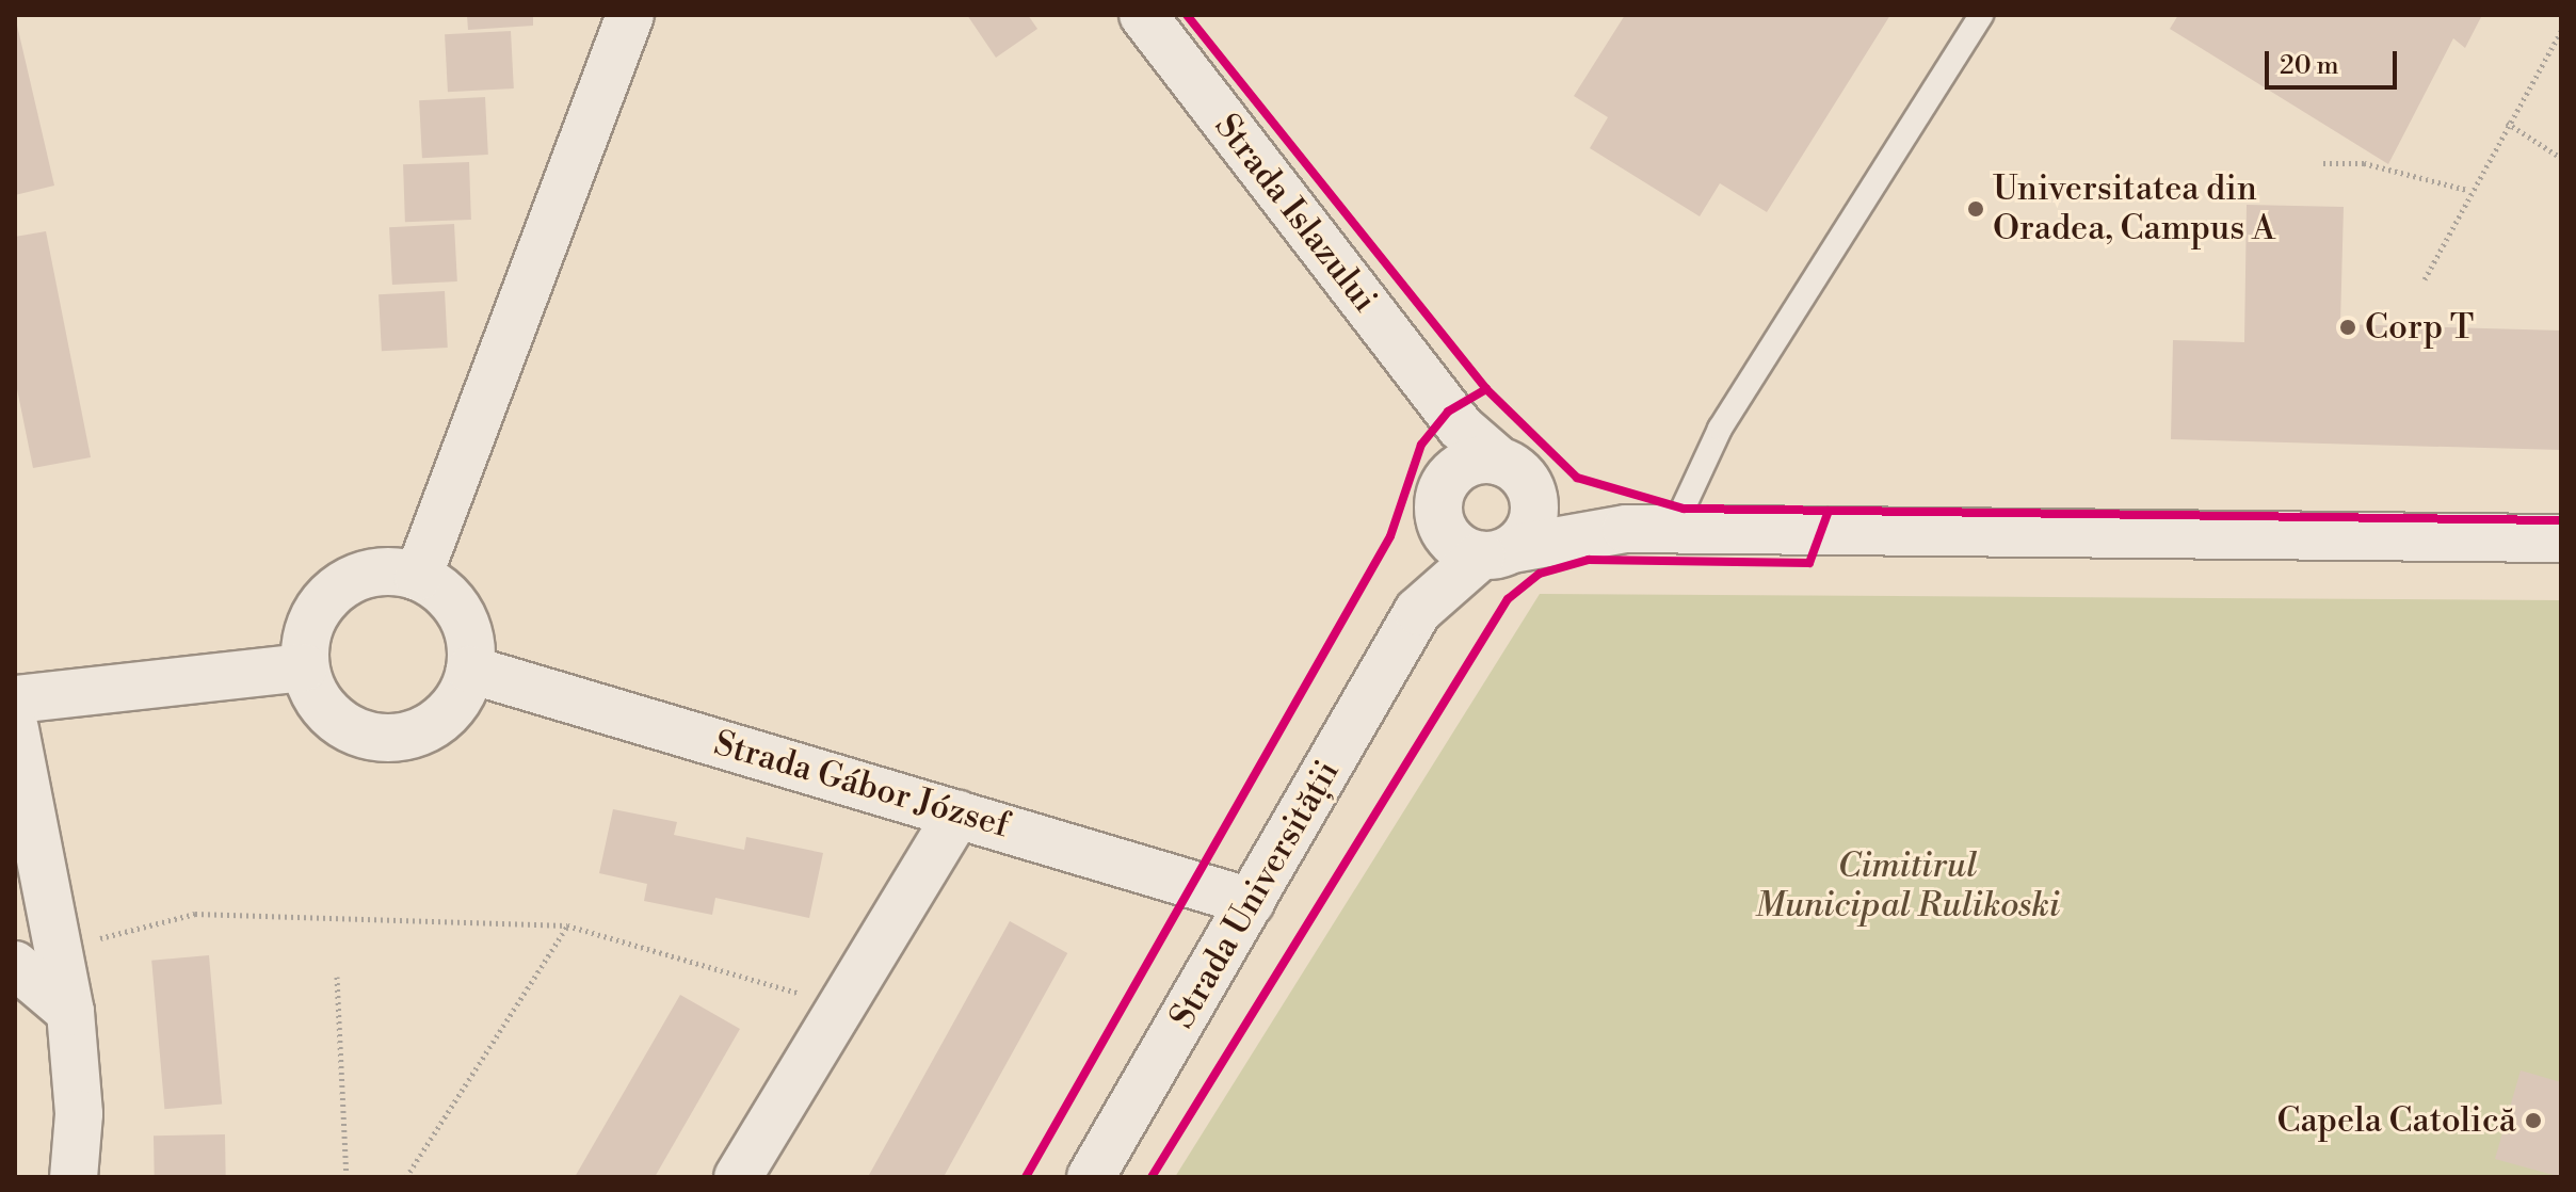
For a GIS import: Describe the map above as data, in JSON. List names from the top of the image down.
{
  "streets": {
    "street": ["Strada Islazului", "Strada Gábor József", "Strada Universității"]
  },
  "crossings": [
    ["Strada Islazului", "Strada Universității"],
    ["Strada Gábor József", "Strada Universității"]
  ],
  "parks": ["Cimitirul Municipal Rulikoski"],
  "places": ["Universitatea din Oradea, Campus A", "Corp T", "Capela Catolică"],
  "scale_bar": "20 m"
}
